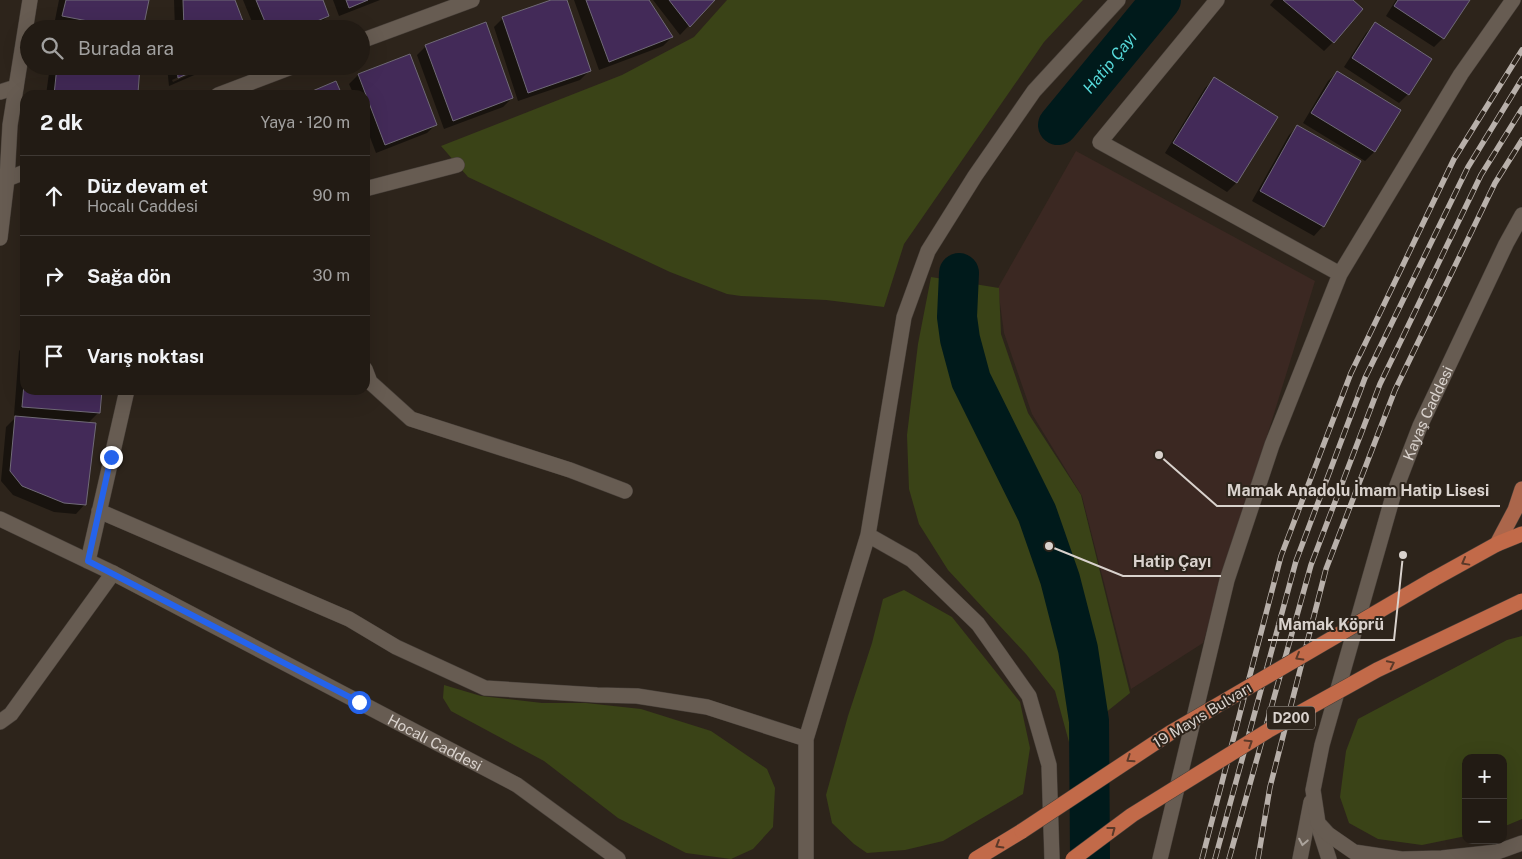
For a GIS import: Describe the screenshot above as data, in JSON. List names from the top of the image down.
{
  "streets": {
    "highway": ["19 Mayıs Bulvarı", "D200"],
    "street": ["Kayaş Caddesi", "Hocalı Caddesi"]
  },
  "water": ["Hatip Çayı"],
  "places": ["Mamak Anadolu İmam Hatip Lisesi", "Hatip Çayı", "Mamak Köprü"],
  "page": {
    "search": "Burada ara",
    "heading": ["2 dk", "Yaya · 120 m"],
    "list": [
      ["Düz devam et", "Hocalı Caddesi", "90 m"],
      ["Sağa dön", "30 m"],
      "Varış noktası"
    ],
    "map_buttons": ["+", "−"]
  }
}
